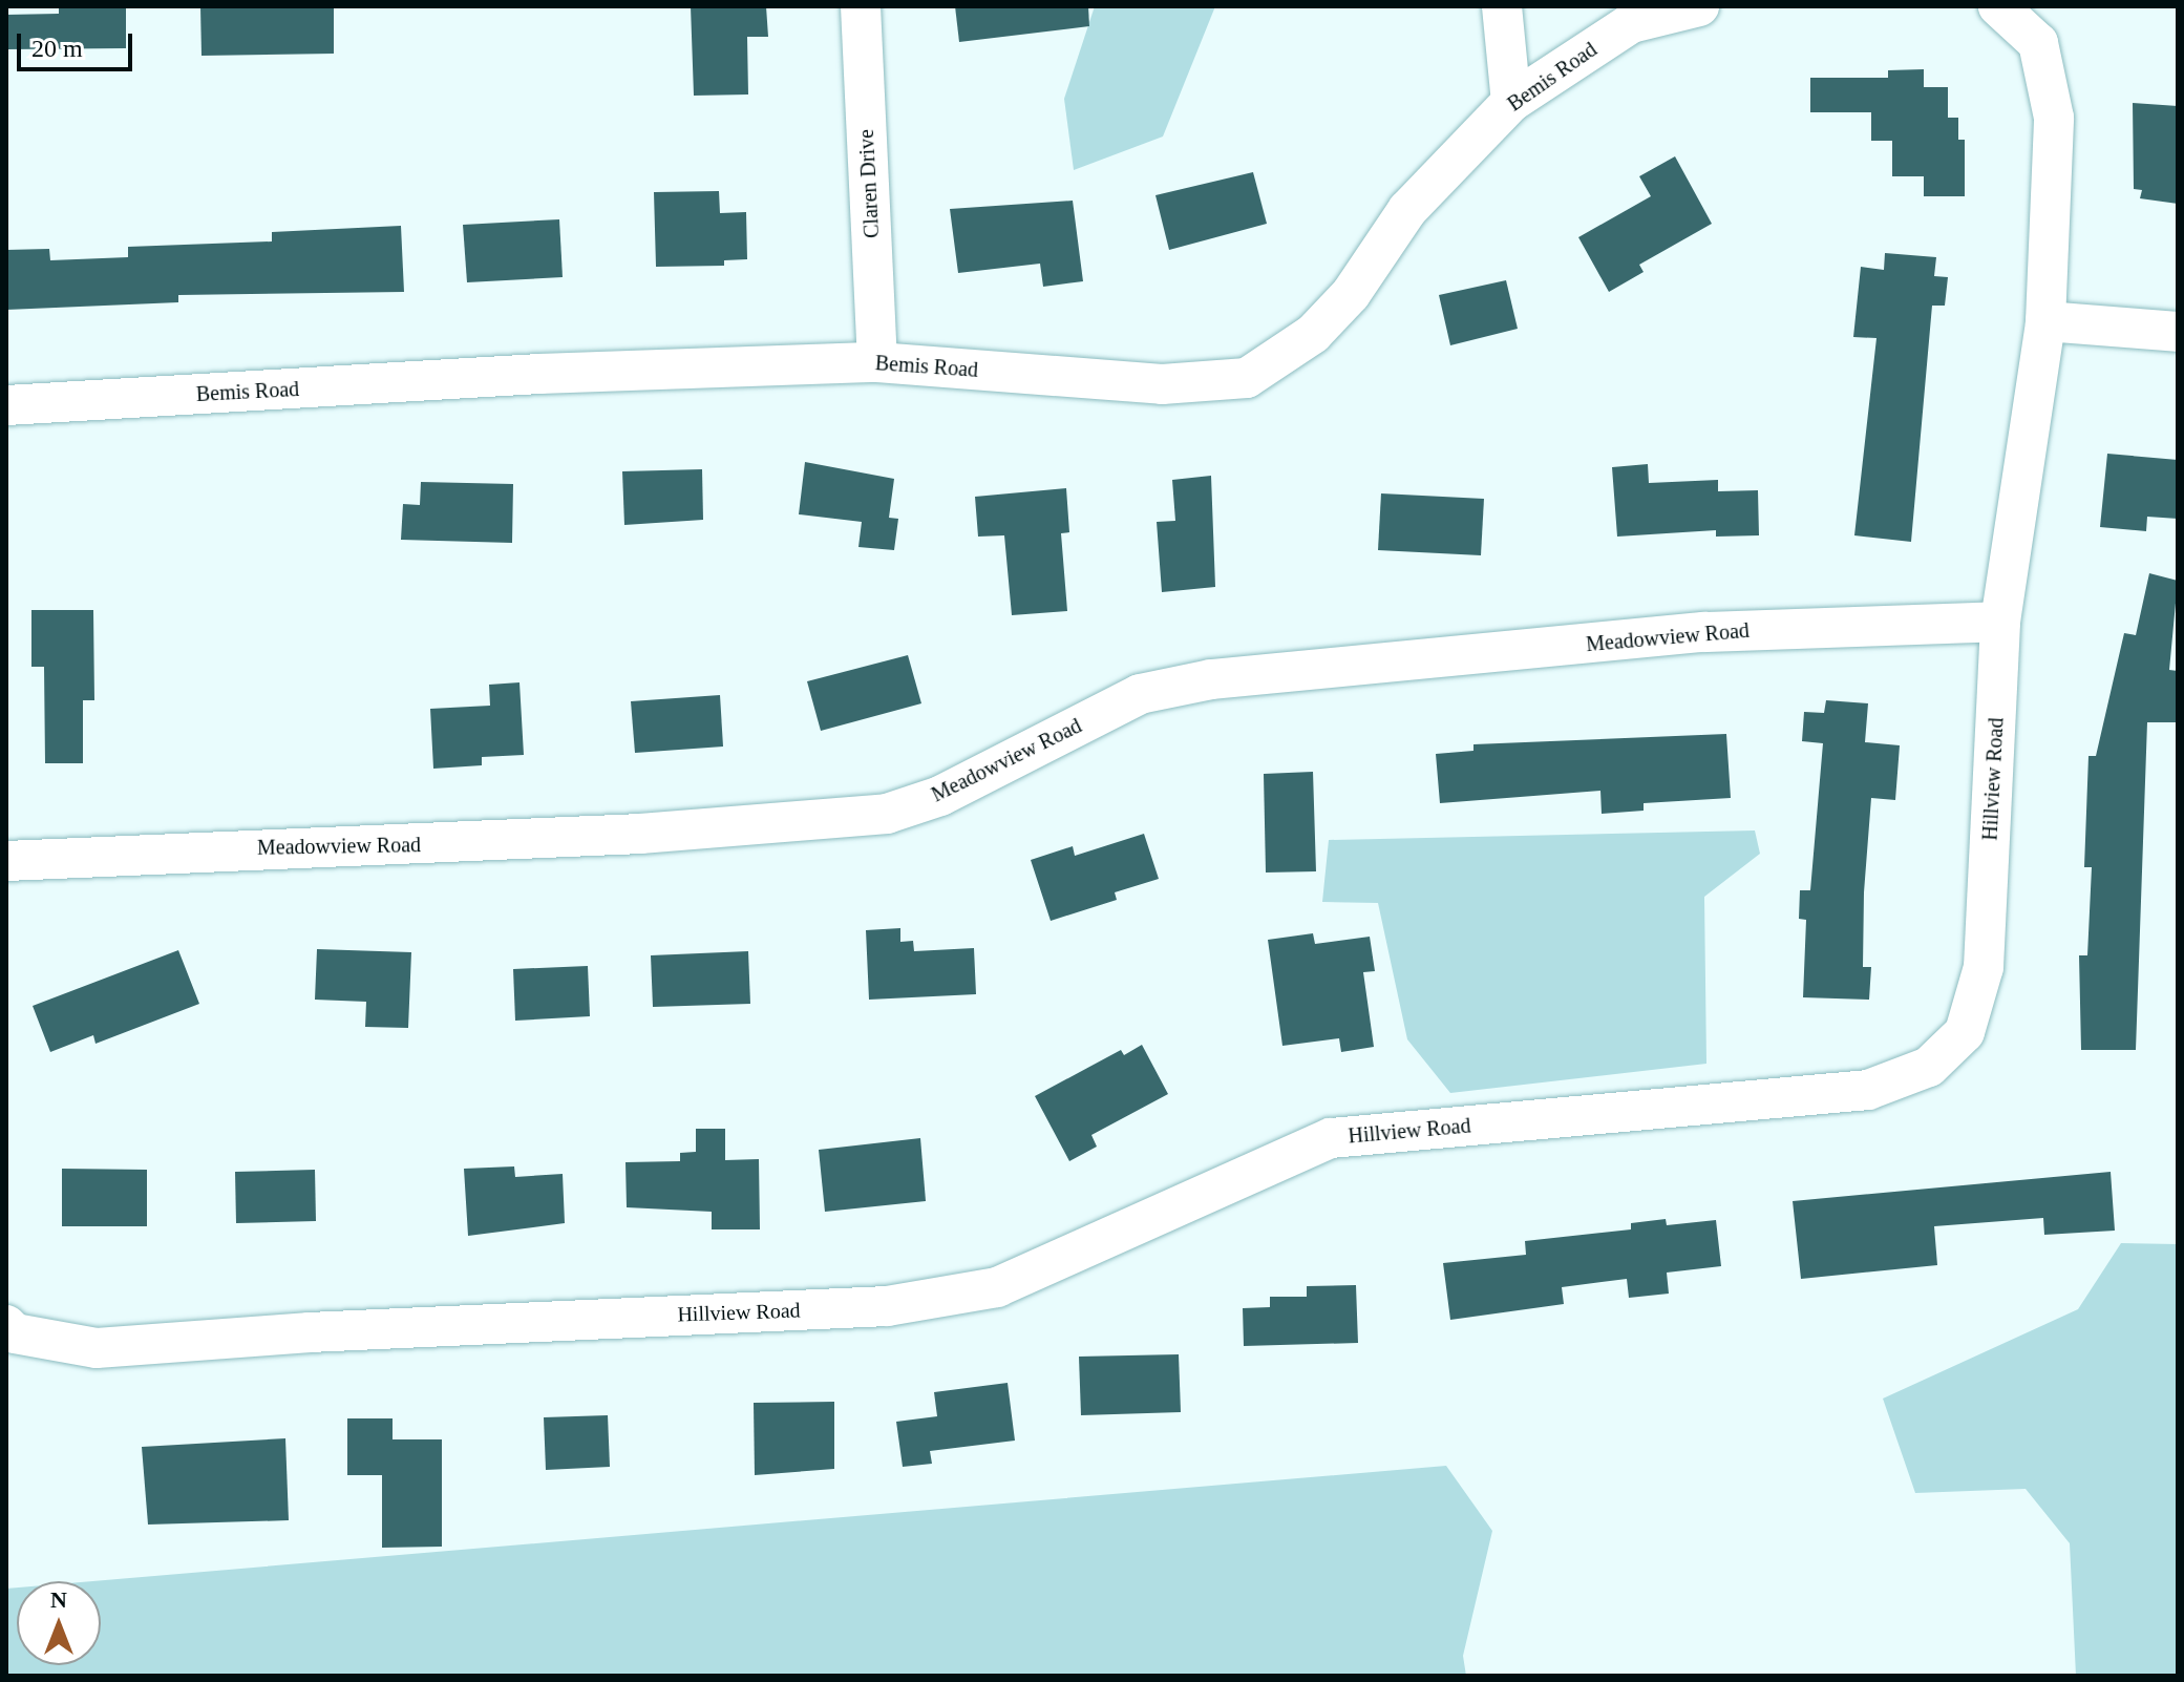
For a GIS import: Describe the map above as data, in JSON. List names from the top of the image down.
{
  "streets": {
    "street": [
      "Bemis Road",
      "Claren Drive",
      "Meadowview Road",
      "Hillview Road"
    ]
  },
  "crossings": [
    ["Bemis Road", "Claren Drive"],
    ["Meadowview Road", "Hillview Road"]
  ],
  "scale_bar": "20 m",
  "north": "top"
}
